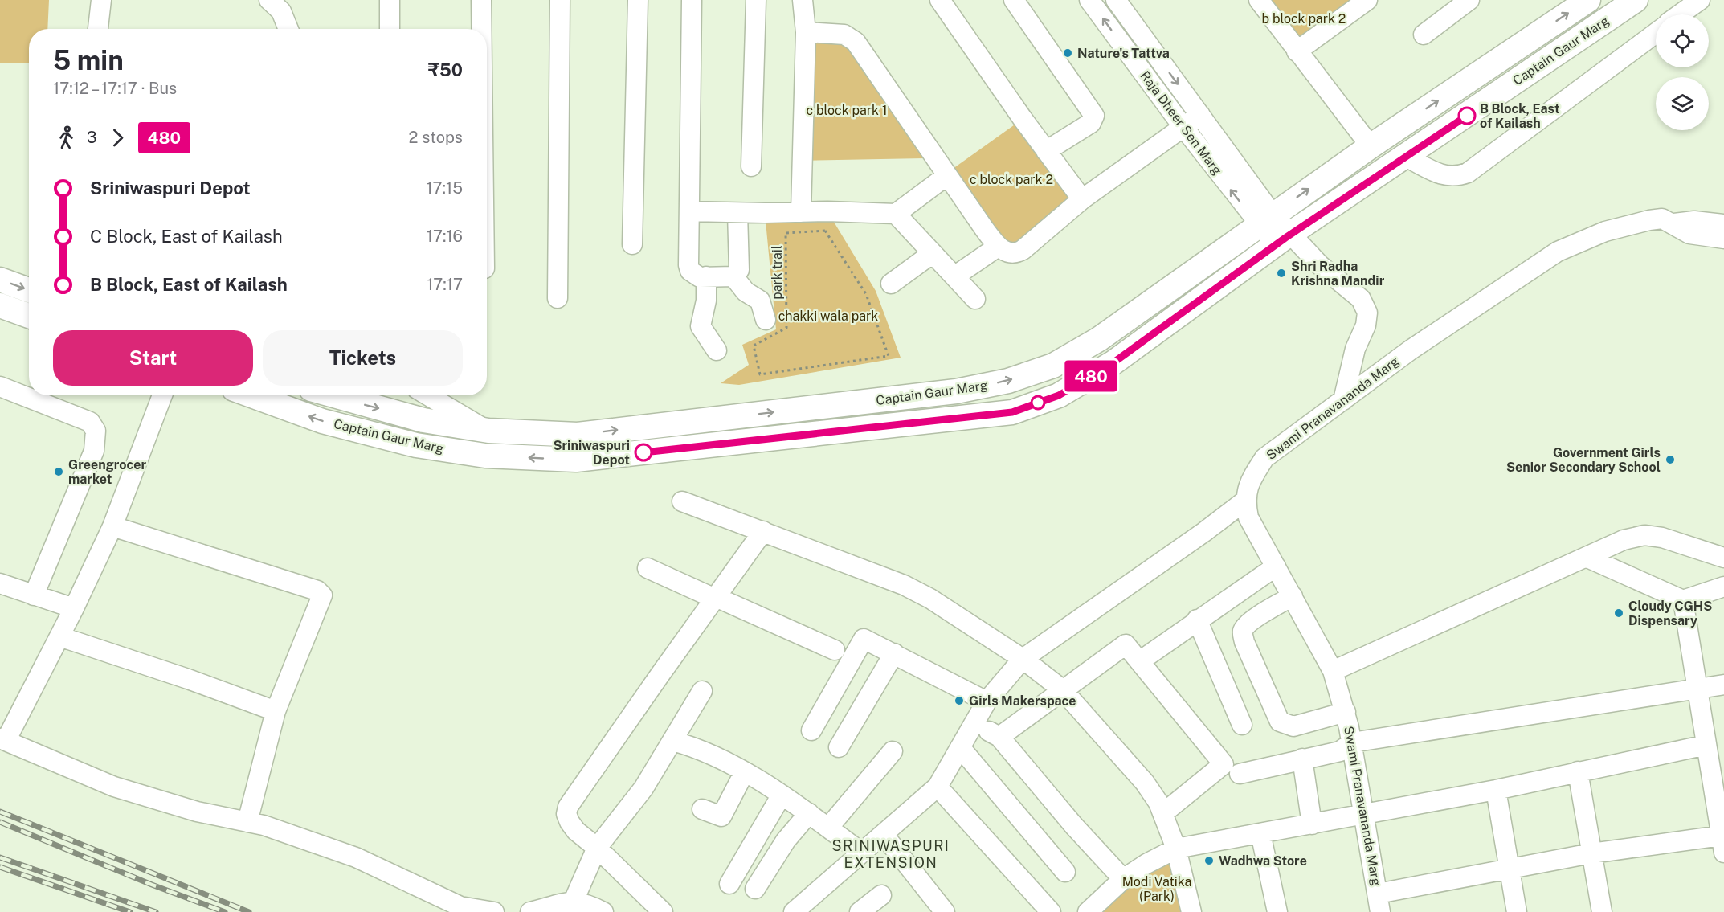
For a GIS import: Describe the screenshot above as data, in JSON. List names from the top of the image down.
{
  "streets": {
    "main road": ["Captain Gaur Marg"],
    "street": ["Raja Dheer Sen Marg", "Swami Pranavananda Marg"],
    "path": ["park trail"]
  },
  "crossings": [
    ["Captain Gaur Marg", "Raja Dheer Sen Marg"],
    ["Raja Dheer Sen Marg", "Swami Pranavananda Marg"]
  ],
  "districts": ["SRINIWASPURI EXTENSION"],
  "parks": [
    "b block park 2",
    "c block park 1",
    "c block park 2",
    "chakki wala park",
    "Modi Vatika (Park)"
  ],
  "places": [
    "Nature's Tattva",
    "B Block, East of Kailash",
    "Shri Radha Krishna Mandir",
    "Sriniwaspuri Depot",
    "Government Girls Senior Secondary School",
    "Greengrocer market",
    "Cloudy CGHS Dispensary",
    "Girls Makerspace",
    "Wadhwa Store"
  ],
  "lines": ["bus line 480"],
  "page": {
    "on_map": "480",
    "heading": ["5 min", "17:12 – 17:17 · Bus", "₹50"],
    "legs": ["3", "480", "2 stops"],
    "list": [
      {
        "name": "Sriniwaspuri Depot",
        "value": "17:15"
      },
      {
        "name": "C Block, East of Kailash",
        "value": "17:16"
      },
      {
        "name": "B Block, East of Kailash",
        "value": "17:17"
      }
    ],
    "buttons": ["Start", "Tickets"]
  }
}
